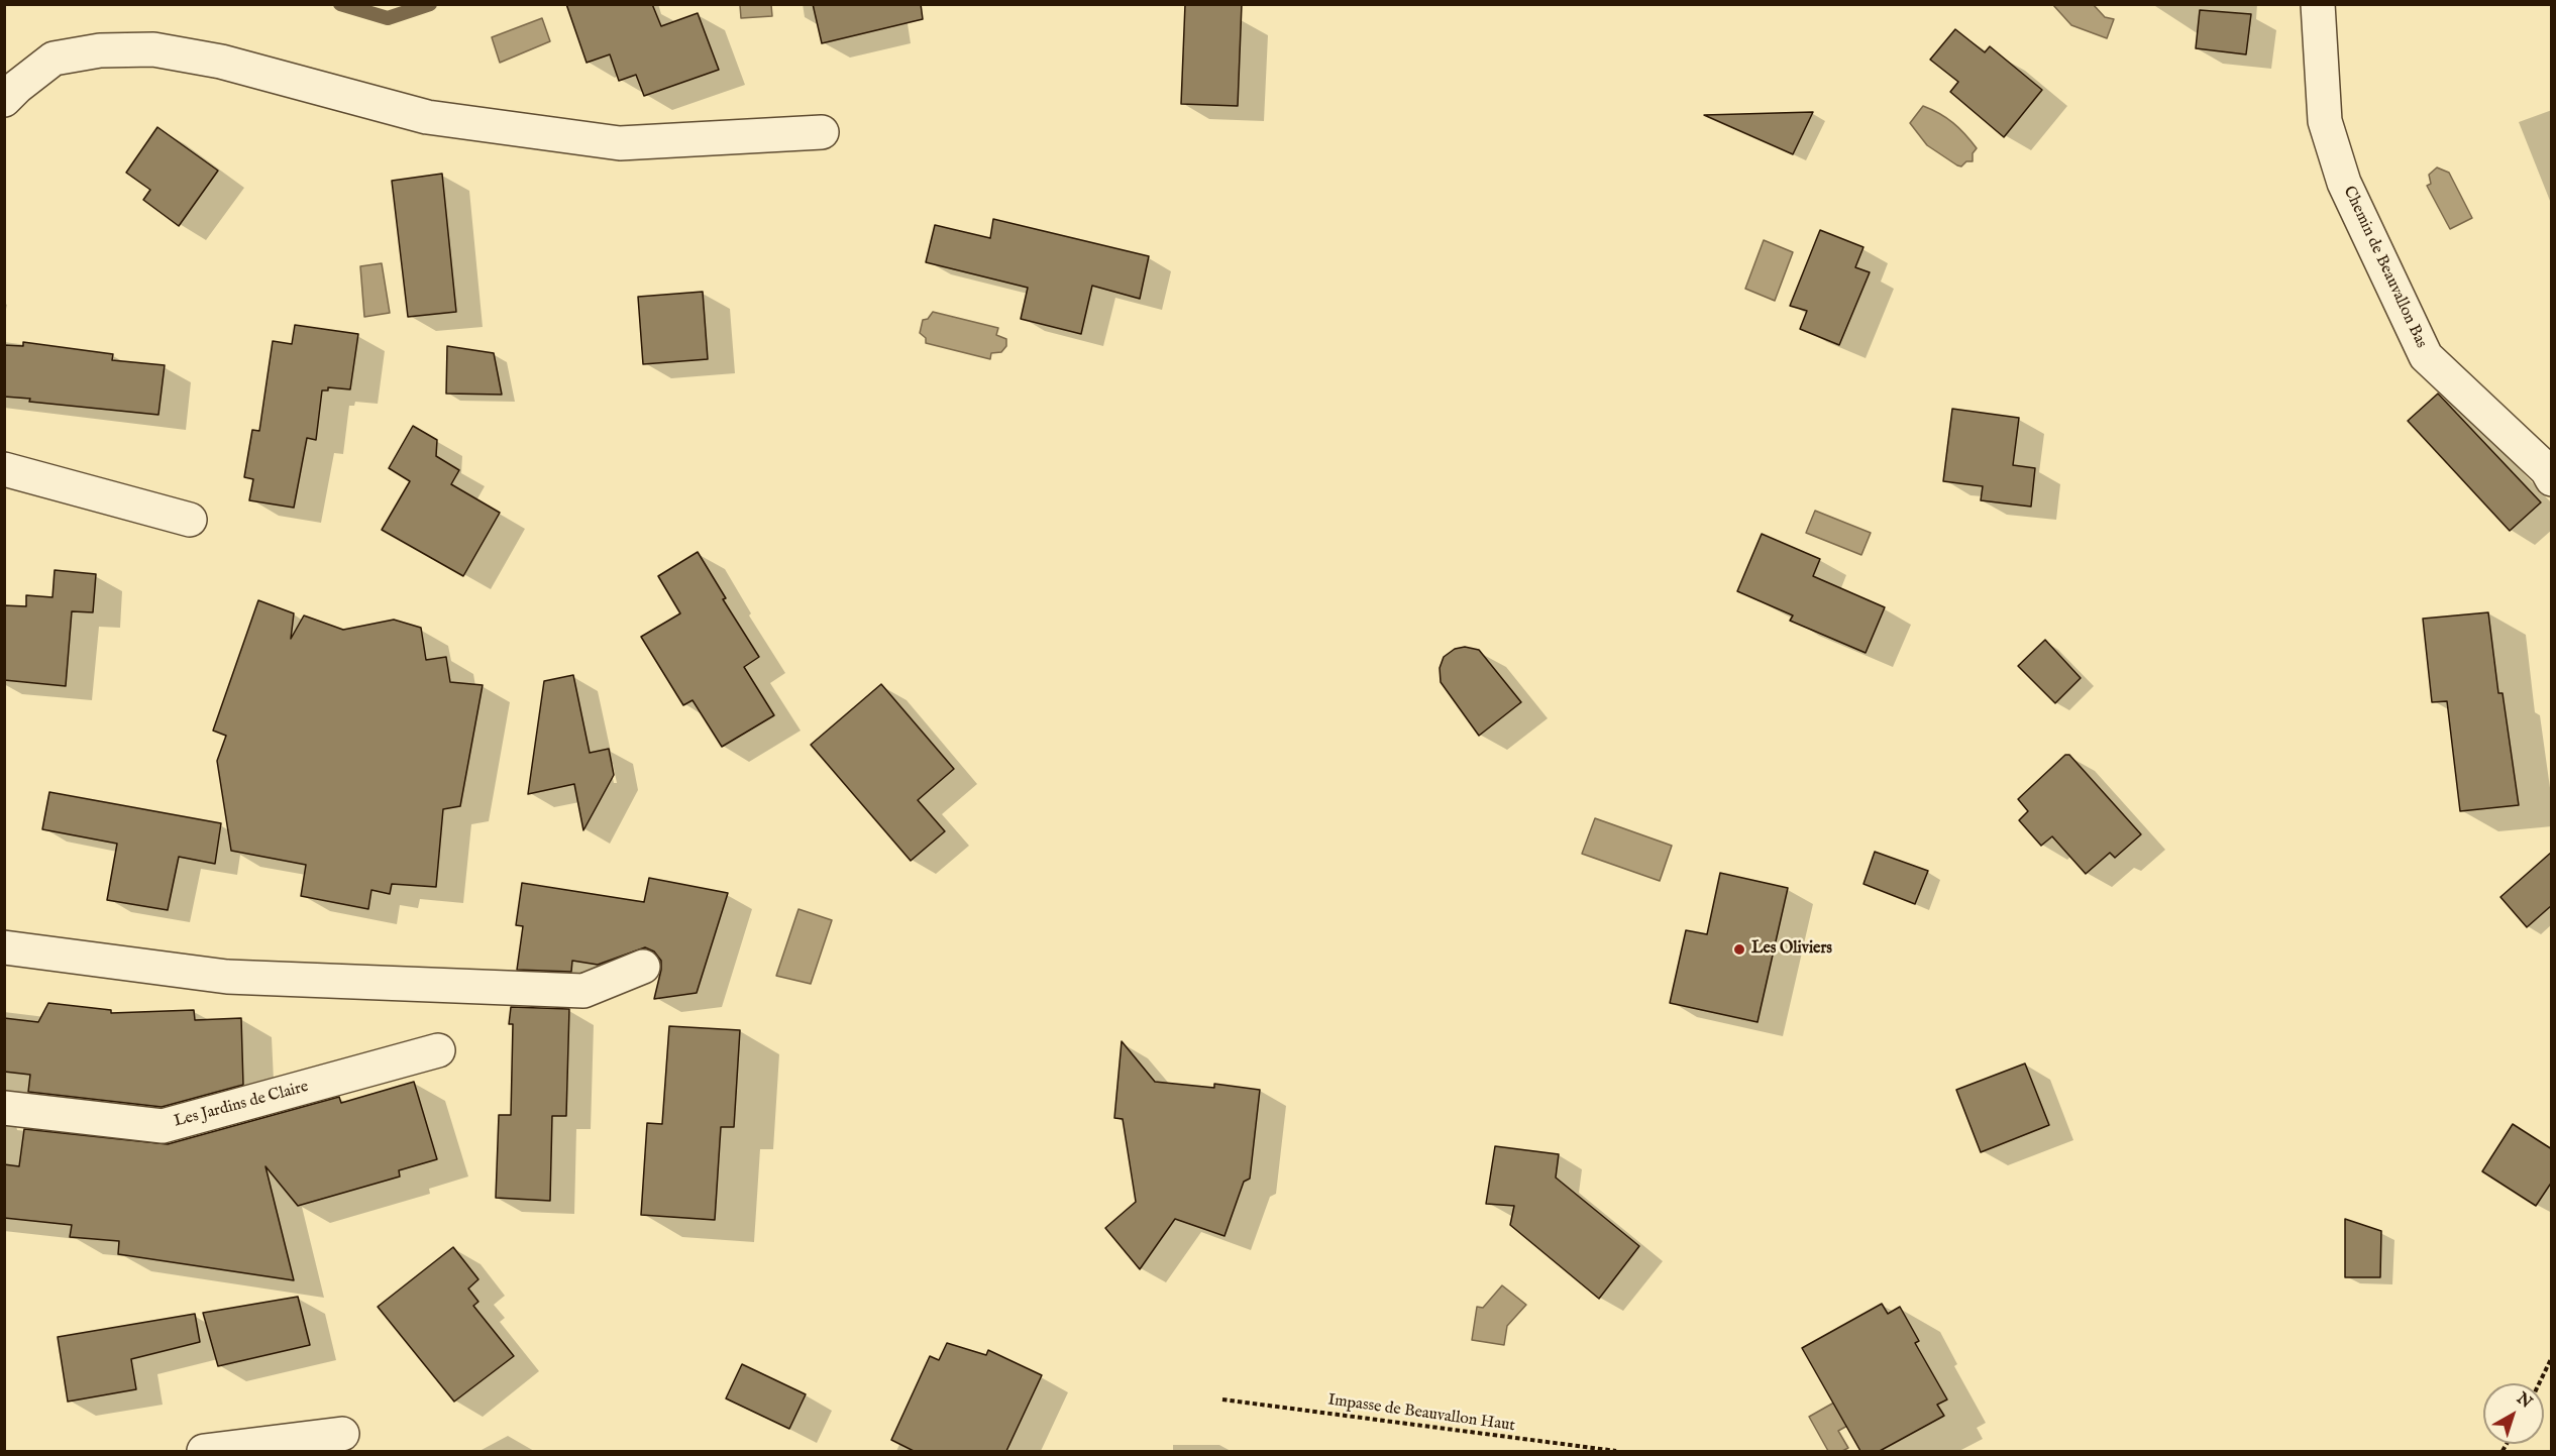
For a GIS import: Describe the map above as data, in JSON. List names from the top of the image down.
{
  "streets": {
    "street": ["Chemin de Beauvallon Bas", "Les Jardins de Claire"],
    "path": ["Impasse de Beauvallon Haut"]
  },
  "places": ["Les Oliviers"],
  "north": "top right"
}
